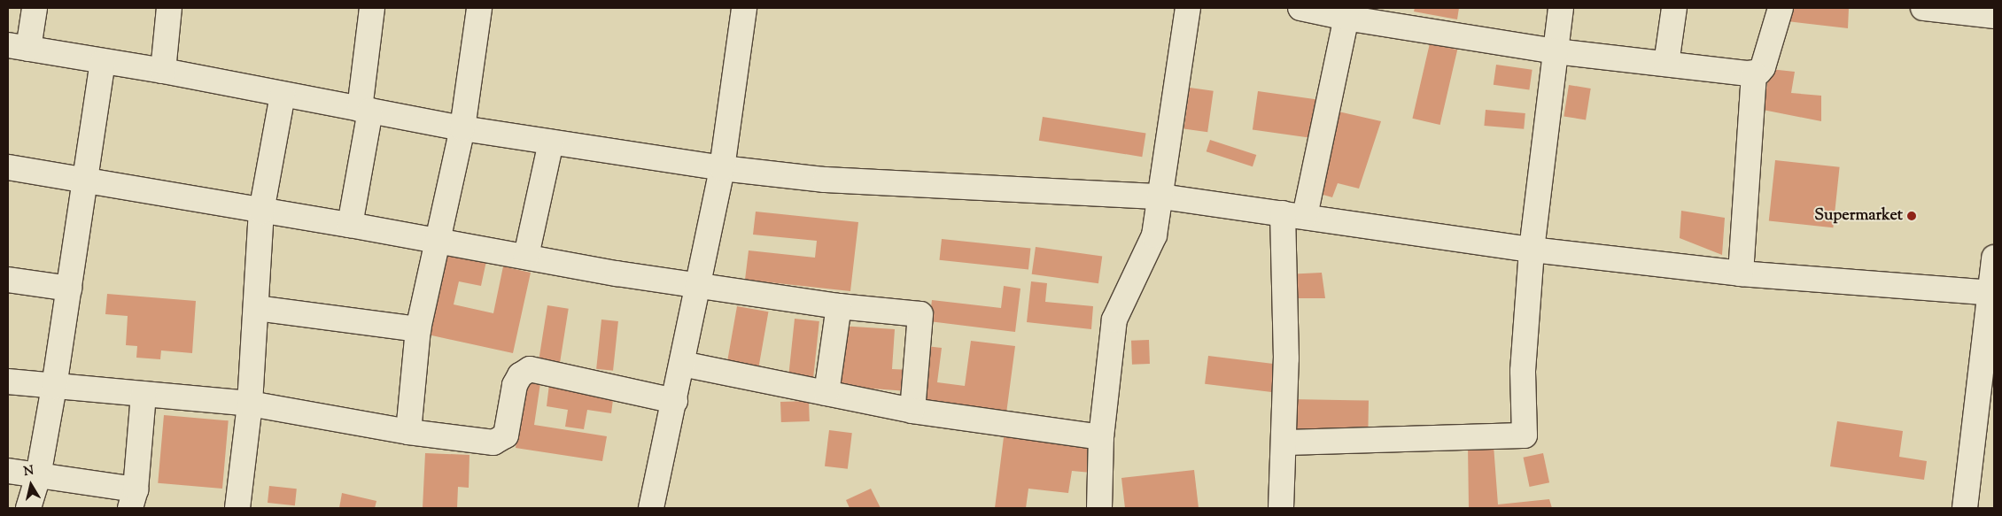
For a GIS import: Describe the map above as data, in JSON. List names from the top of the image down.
{
  "places": ["Supermarket"],
  "north": "top"
}
